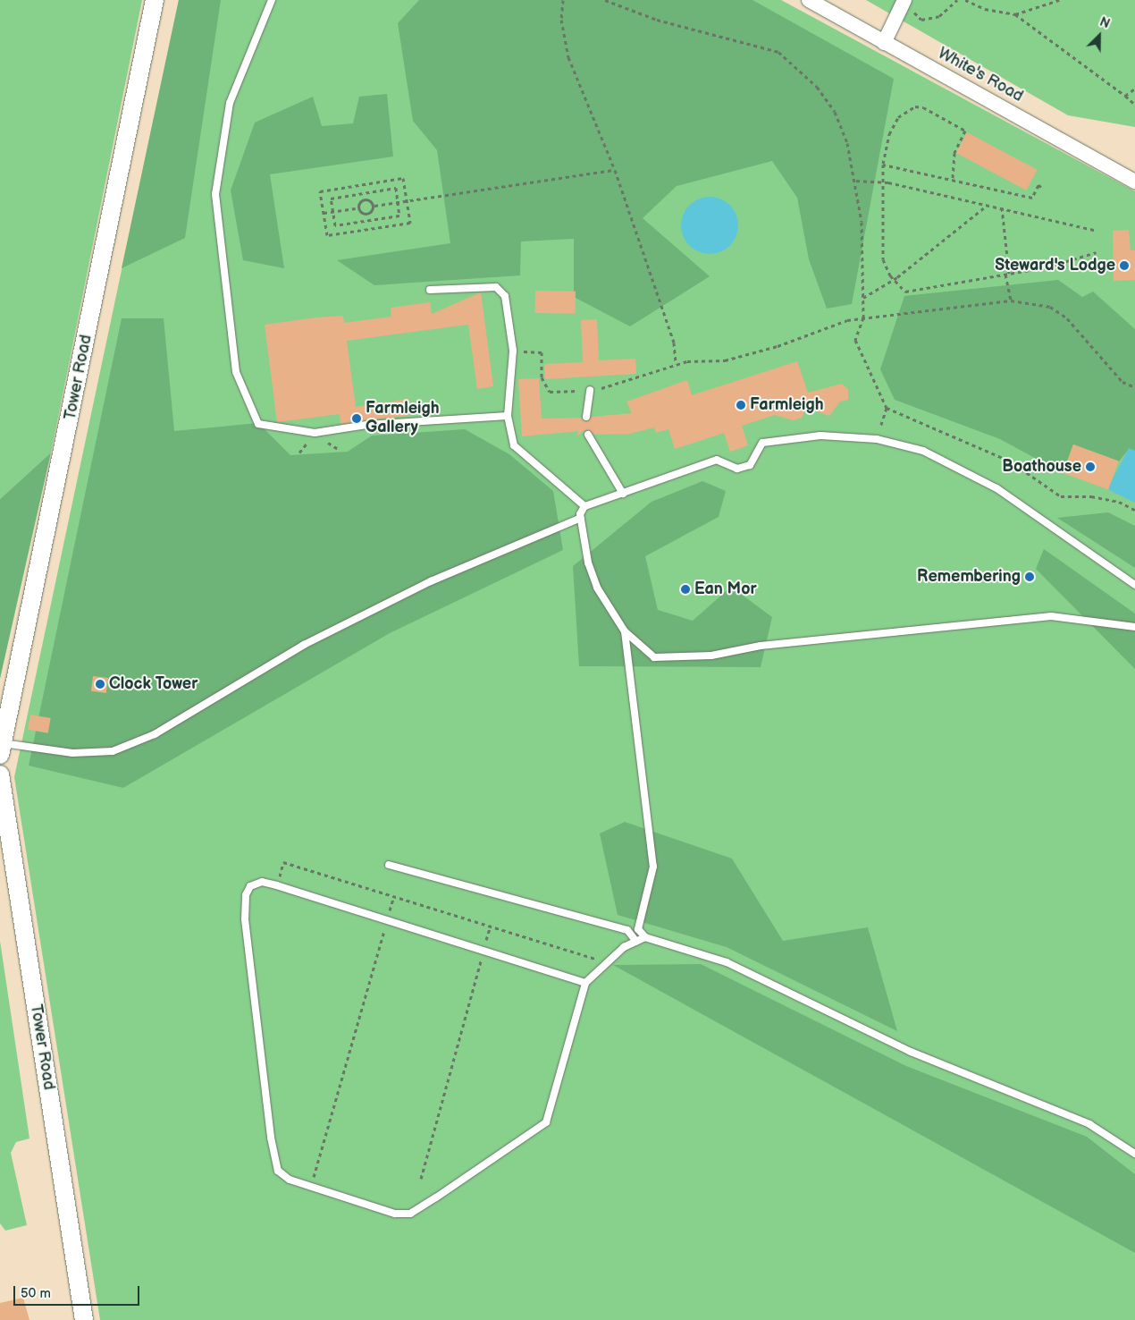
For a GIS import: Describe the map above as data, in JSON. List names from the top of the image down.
{
  "streets": {
    "street": ["White's Road", "Tower Road"]
  },
  "places": [
    "Steward's Lodge",
    "Farmleigh",
    "Farmleigh Gallery",
    "Boathouse",
    "Remembering",
    "Ean Mor",
    "Clock Tower"
  ],
  "scale_bar": "50 m",
  "north": "top right"
}
